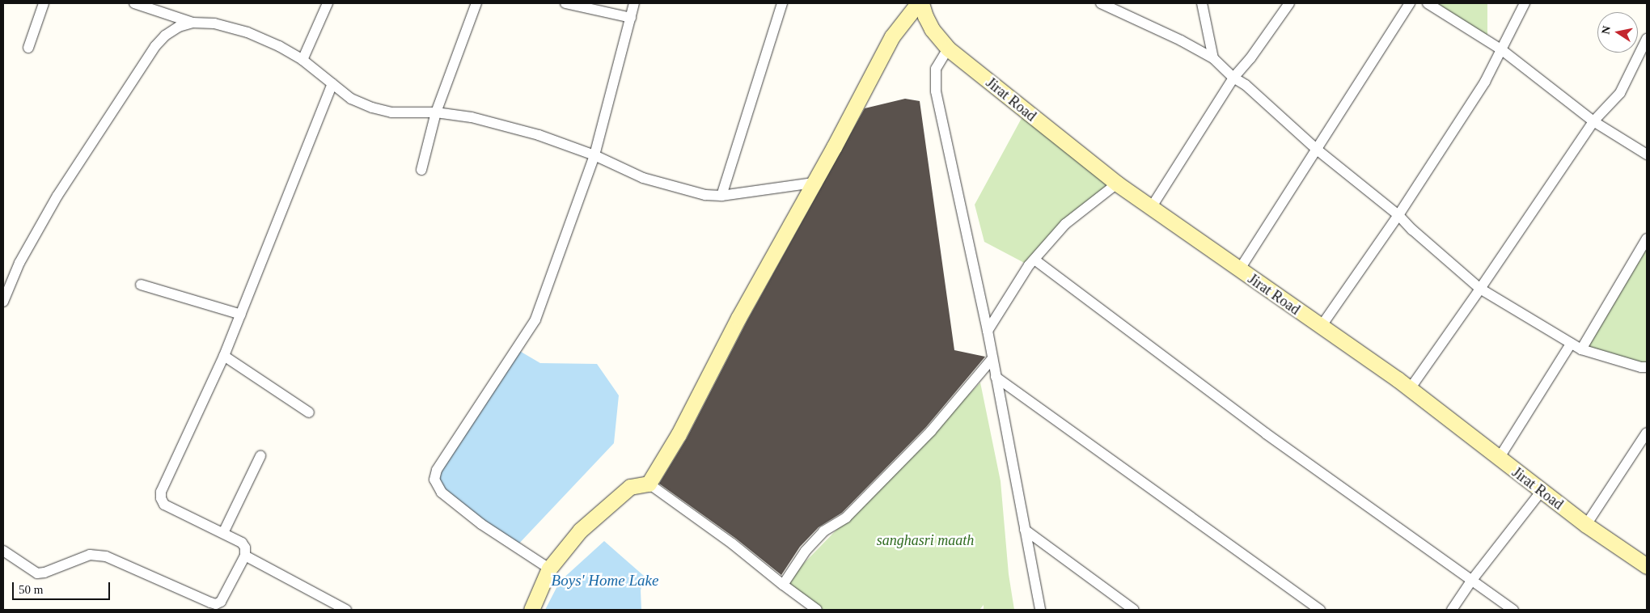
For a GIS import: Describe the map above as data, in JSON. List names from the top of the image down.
{
  "streets": {
    "main road": ["Jirat Road"]
  },
  "water": ["Boys' Home Lake"],
  "parks": ["sanghasri maath"],
  "scale_bar": "50 m",
  "north": "left"
}
